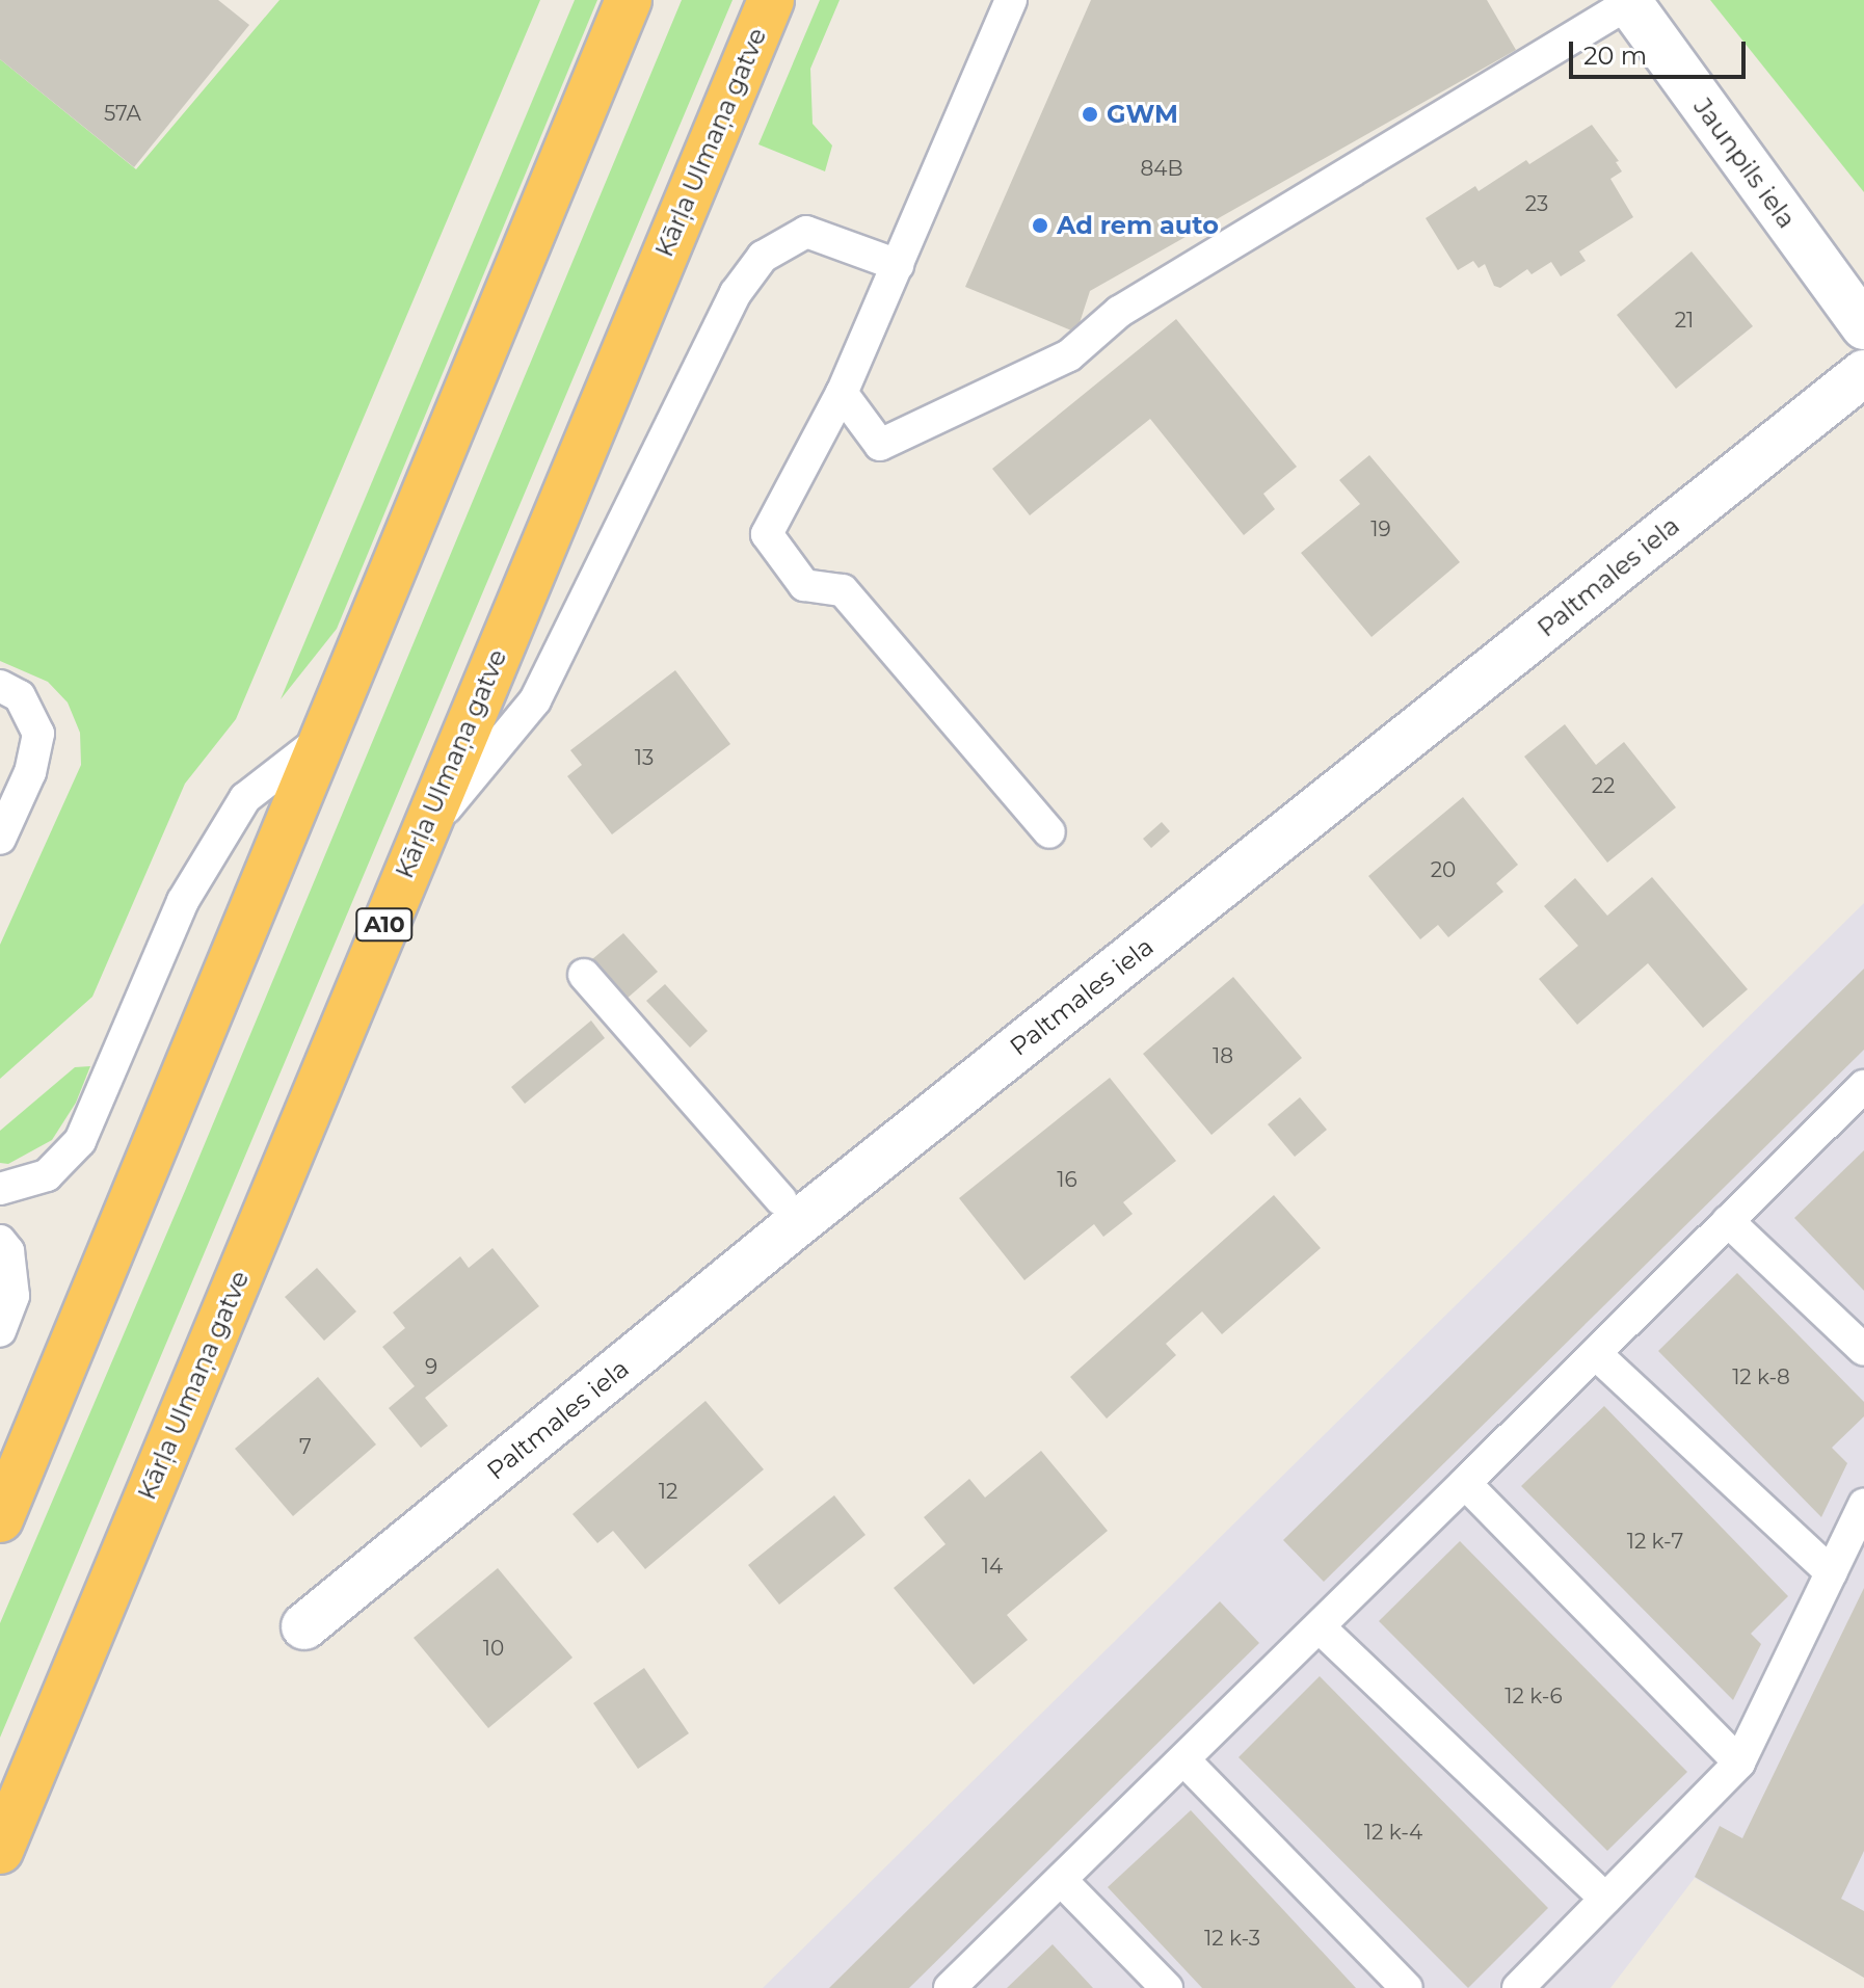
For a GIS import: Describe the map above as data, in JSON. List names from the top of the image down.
{
  "streets": {
    "highway": ["Kārļa Ulmaņa gatve", "A10"],
    "street": ["Jaunpils iela", "Paltmales iela"]
  },
  "places": ["GWM", "Ad rem auto"],
  "house_numbers": [
    "57A",
    "84B",
    "23",
    "21",
    "19",
    "13",
    "22",
    "20",
    "18",
    "16",
    "9",
    "12 k-8",
    "7",
    "12",
    "12 k-7",
    "14",
    "10",
    "12 k-6",
    "12 k-4",
    "12 k-3"
  ],
  "scale_bar": "20 m"
}
